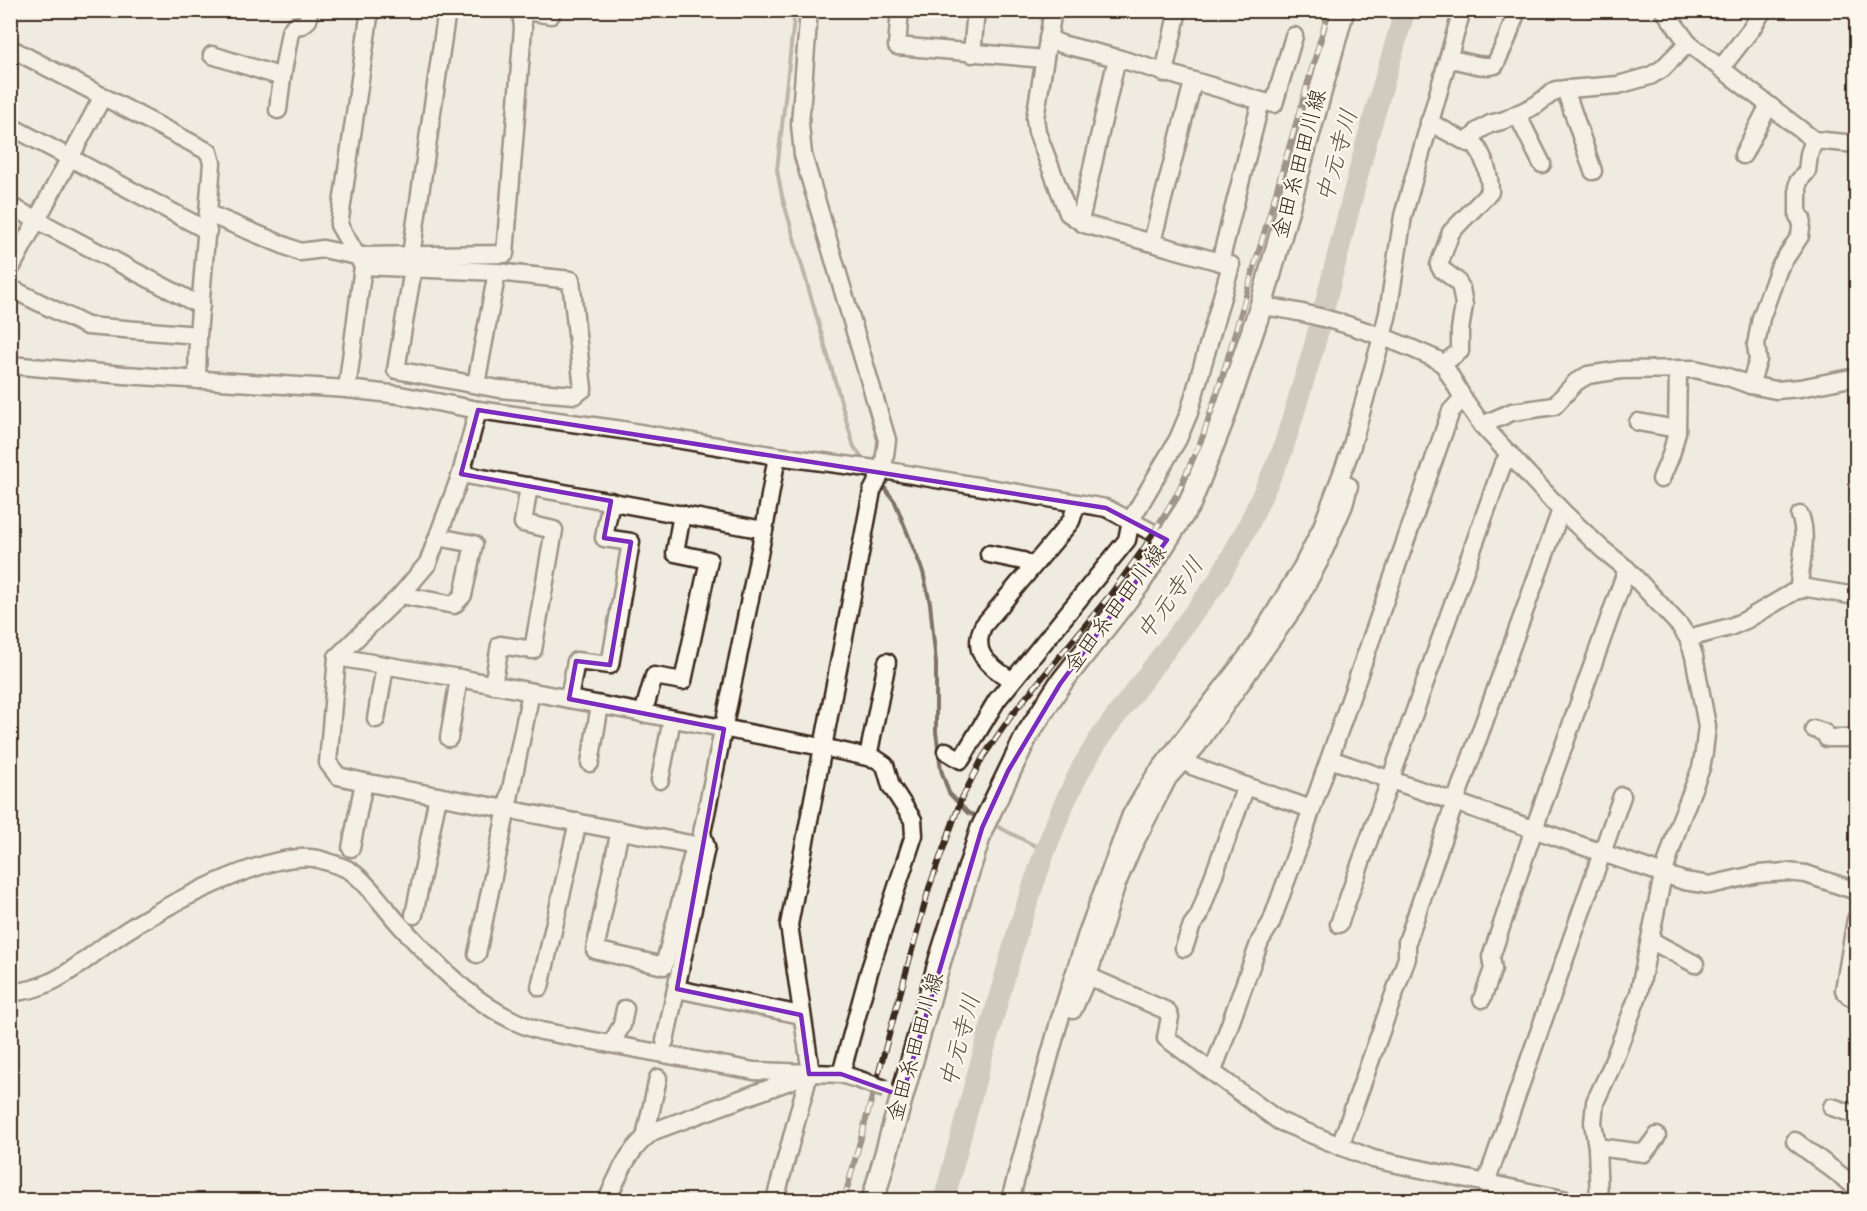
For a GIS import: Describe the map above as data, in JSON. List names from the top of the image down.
{
  "streets": {
    "main road": ["金田糸田田川線"]
  },
  "water": ["中元寺川"]
}
